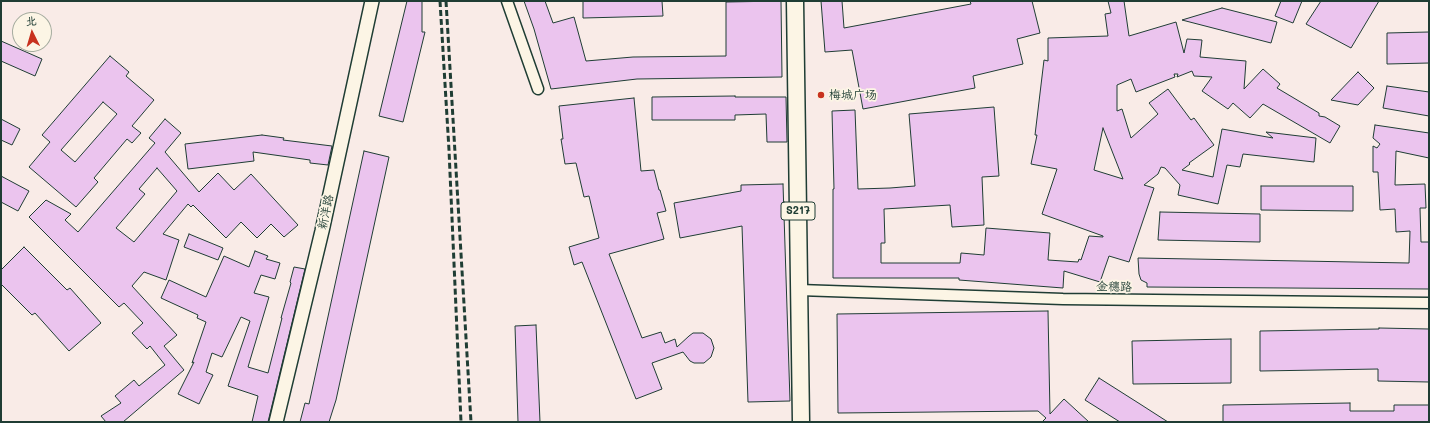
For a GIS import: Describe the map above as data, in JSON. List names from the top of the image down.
{
  "streets": {
    "main road": ["S217"],
    "street": ["新洋路", "金穗路"]
  },
  "crossings": [
    ["S217", "金穗路"]
  ],
  "places": ["梅城广场"],
  "north": "top"
}
